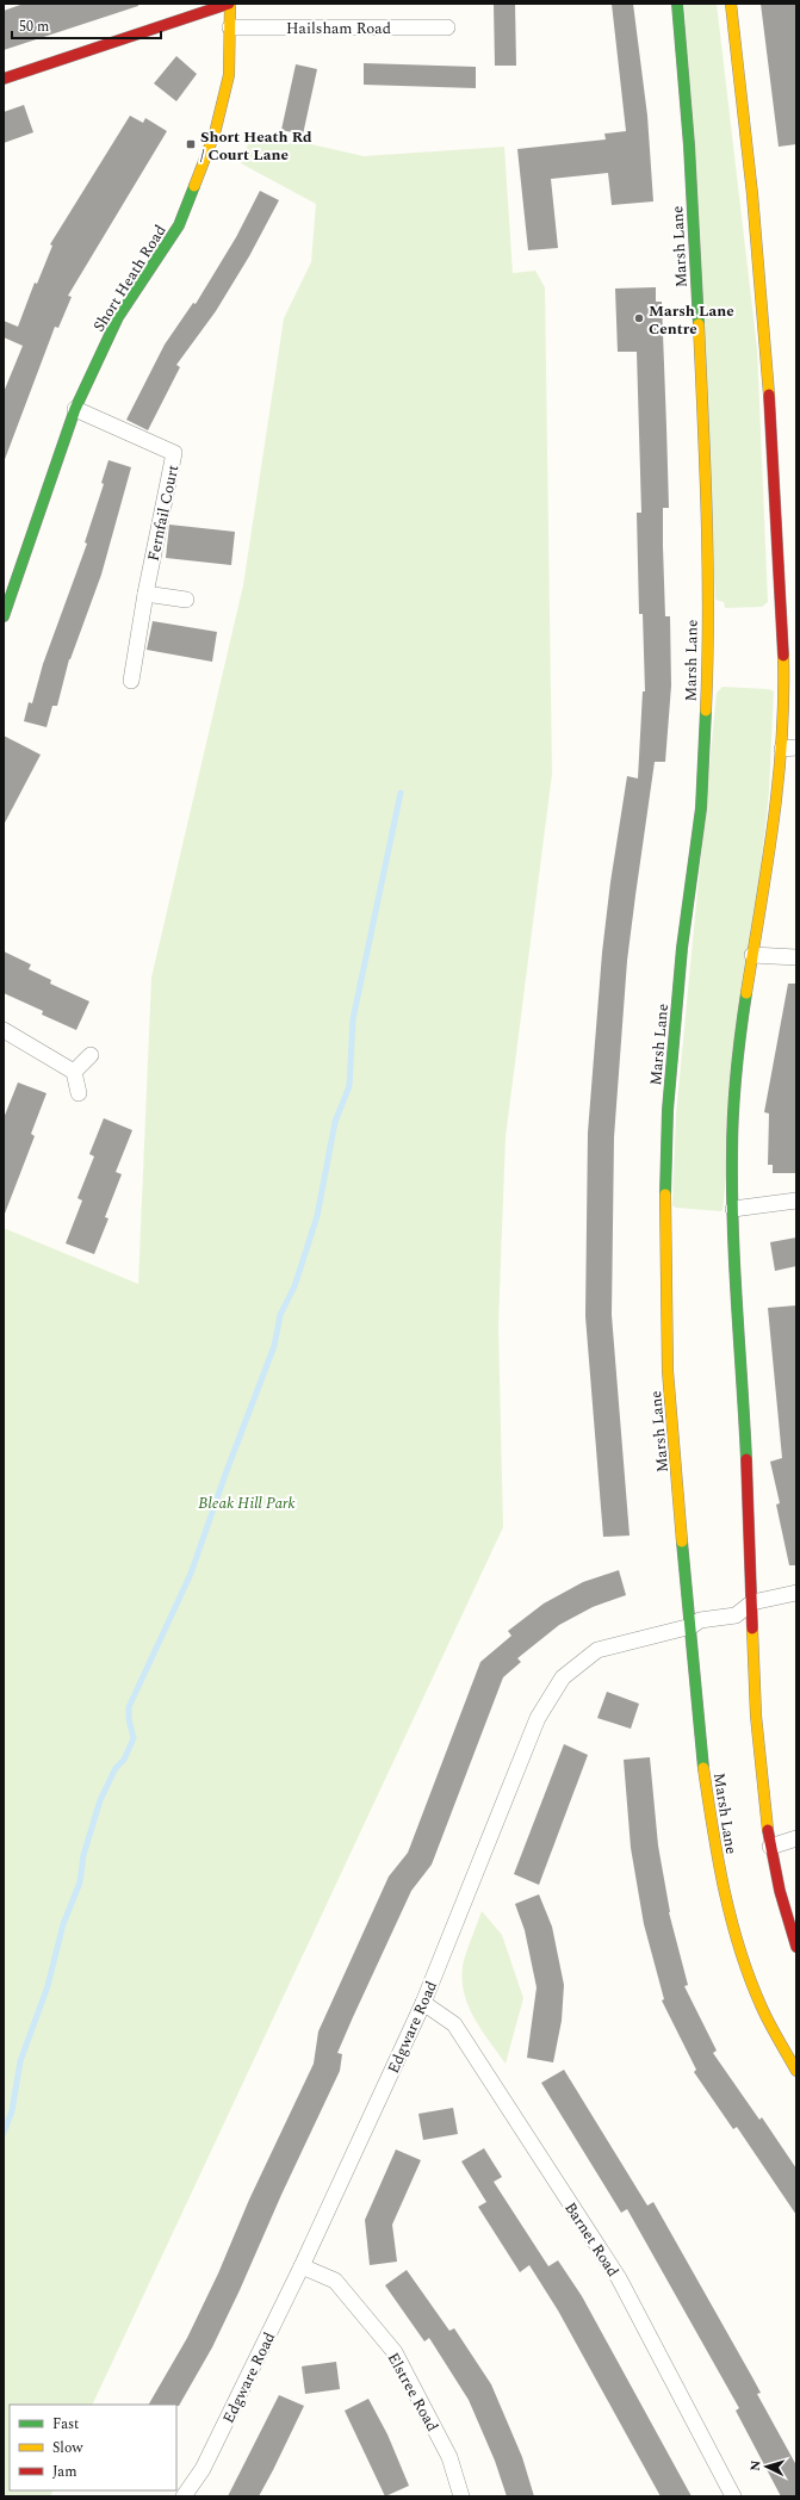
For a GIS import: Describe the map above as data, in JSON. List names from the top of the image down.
{
  "streets": {
    "main road": ["Marsh Lane", "Short Heath Road"],
    "street": [
      "Hailsham Road",
      "Fernfail Court",
      "Edgware Road",
      "Barnet Road",
      "Elstree Road"
    ]
  },
  "crossings": [
    ["Hailsham Road", "Short Heath Road"],
    ["Marsh Lane", "Edgware Road"],
    ["Short Heath Road", "Fernfail Court"],
    ["Edgware Road", "Barnet Road"],
    ["Edgware Road", "Elstree Road"]
  ],
  "parks": ["Bleak Hill Park"],
  "places": {
    "transit": ["Short Heath Rd / Court Lane"],
    "other": ["Marsh Lane Centre"]
  },
  "legend": ["Fast", "Slow", "Jam"],
  "scale_bar": "50 m",
  "north": "left"
}
